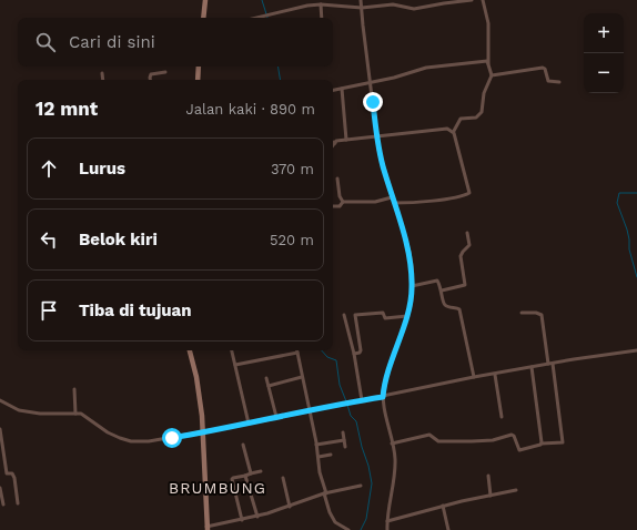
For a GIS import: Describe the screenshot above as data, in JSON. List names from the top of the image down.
{
  "districts": ["BRUMBUNG"],
  "page": {
    "map_buttons": ["+", "−"],
    "search": "Cari di sini",
    "heading": ["12 mnt", "Jalan kaki · 890 m"],
    "list": [
      ["Lurus", "370 m"],
      ["Belok kiri", "520 m"],
      "Tiba di tujuan"
    ]
  }
}
